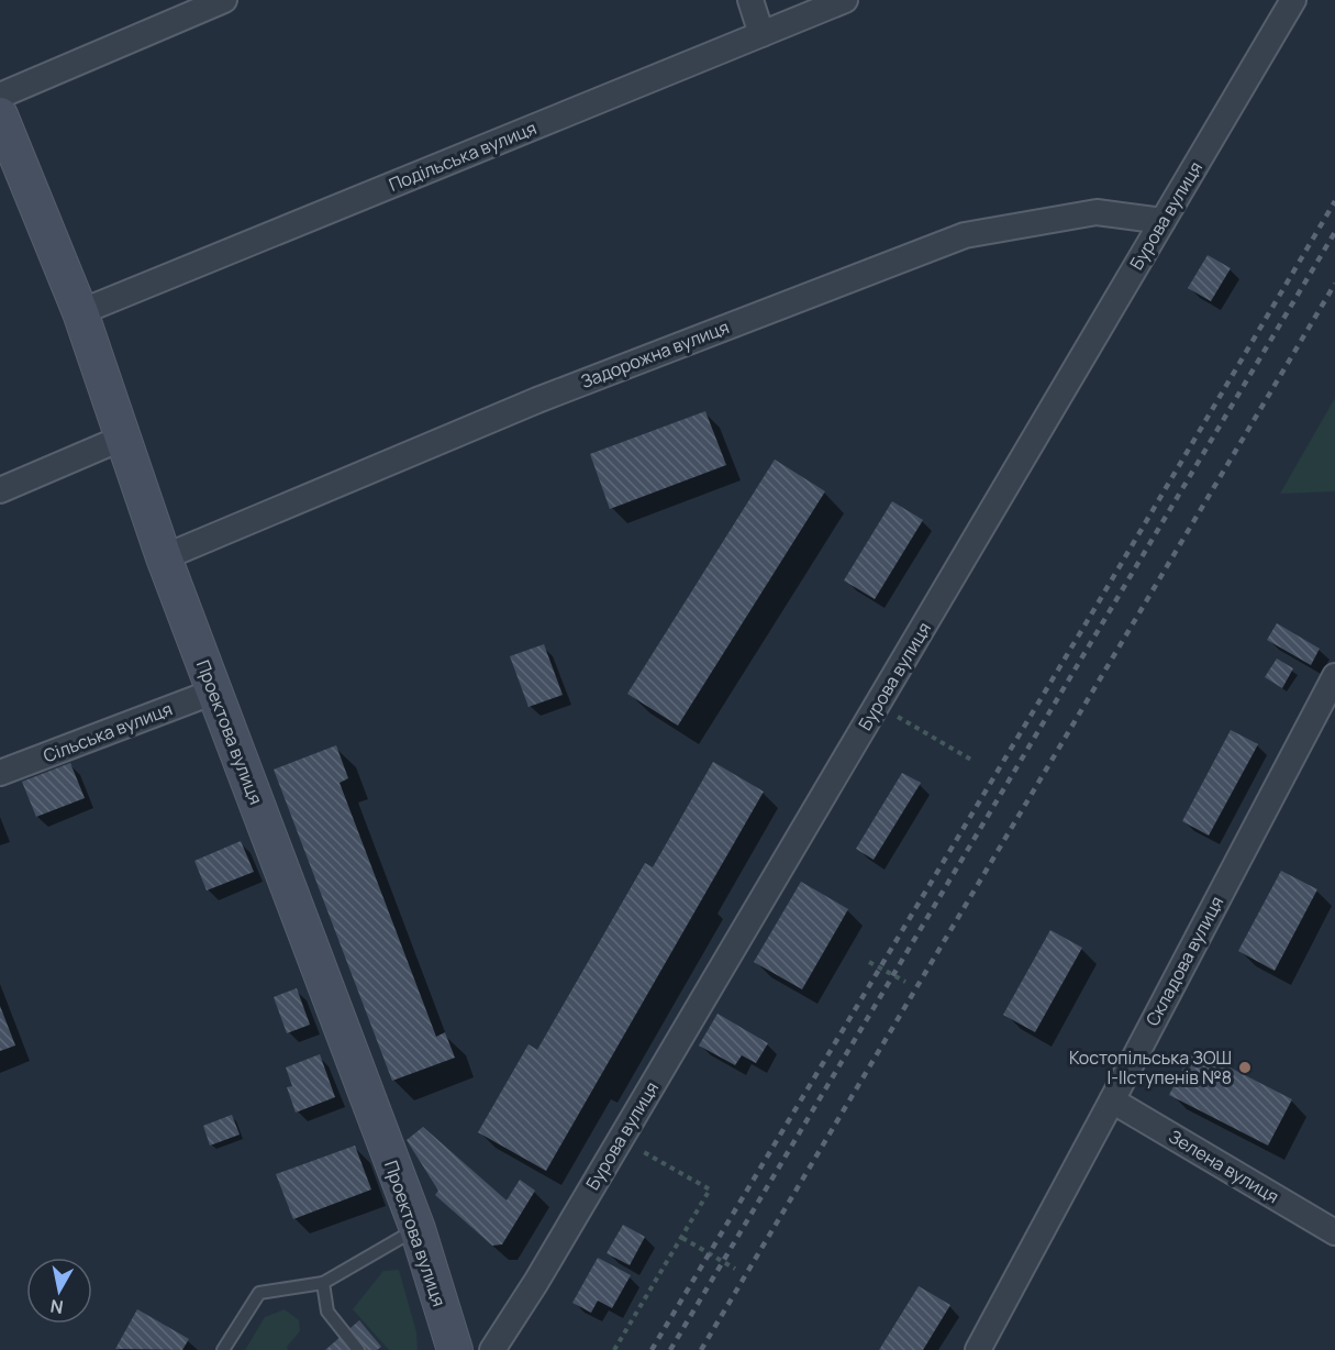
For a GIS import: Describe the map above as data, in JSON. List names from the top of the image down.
{
  "streets": {
    "main road": ["Проектова вулиця"],
    "street": [
      "Подільська вулиця",
      "Бурова вулиця",
      "Задорожна вулиця",
      "Сільська вулиця",
      "Складова вулиця",
      "Зелена вулиця"
    ]
  },
  "crossings": [
    ["Подільська вулиця", "Проектова вулиця"],
    ["Бурова вулиця", "Задорожна вулиця"],
    ["Задорожна вулиця", "Проектова вулиця"],
    ["Сільська вулиця", "Проектова вулиця"],
    ["Складова вулиця", "Зелена вулиця"]
  ],
  "places": ["Костопільська ЗОШ І-ІІступенів №8"],
  "north": "bottom"
}
